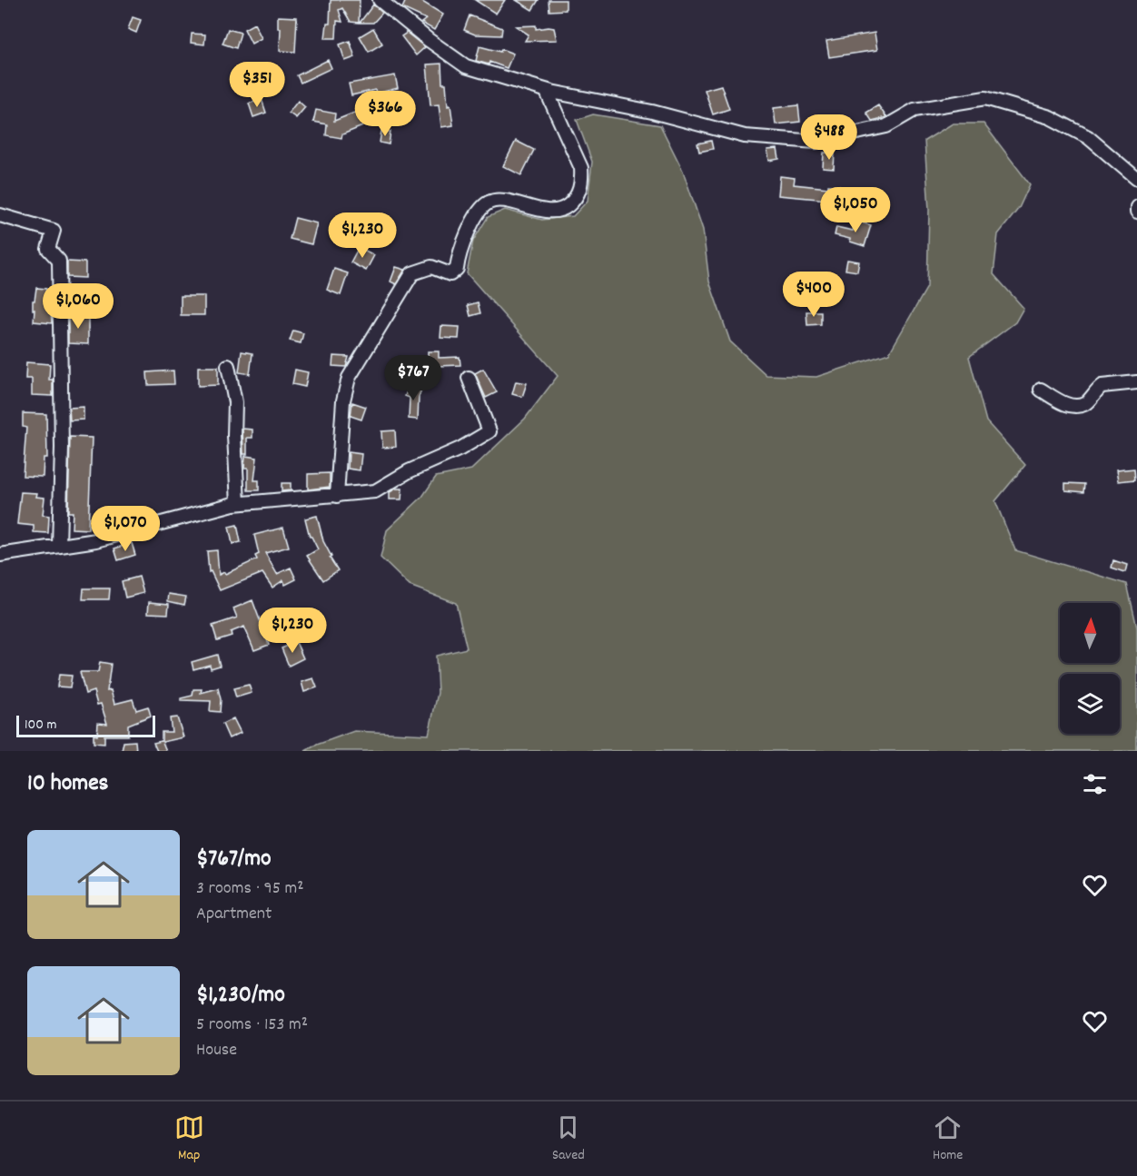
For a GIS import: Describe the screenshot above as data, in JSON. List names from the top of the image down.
{
  "scale_bar": "100 m",
  "north": "top",
  "page": {
    "price": [
      "$351",
      "$366",
      "$488",
      "$1,050",
      "$1,230",
      "$400",
      "$1,060",
      "$767",
      "$1,070",
      "$1,230"
    ],
    "scale": "100 m",
    "heading": "10 homes",
    "list": [
      {
        "name": "$767/mo",
        "note": "3 rooms · 95 m² · Apartment"
      },
      {
        "name": "$1,230/mo",
        "note": "5 rooms · 153 m² · House"
      }
    ],
    "tabs": ["Map", "Saved", "Home"]
  }
}
